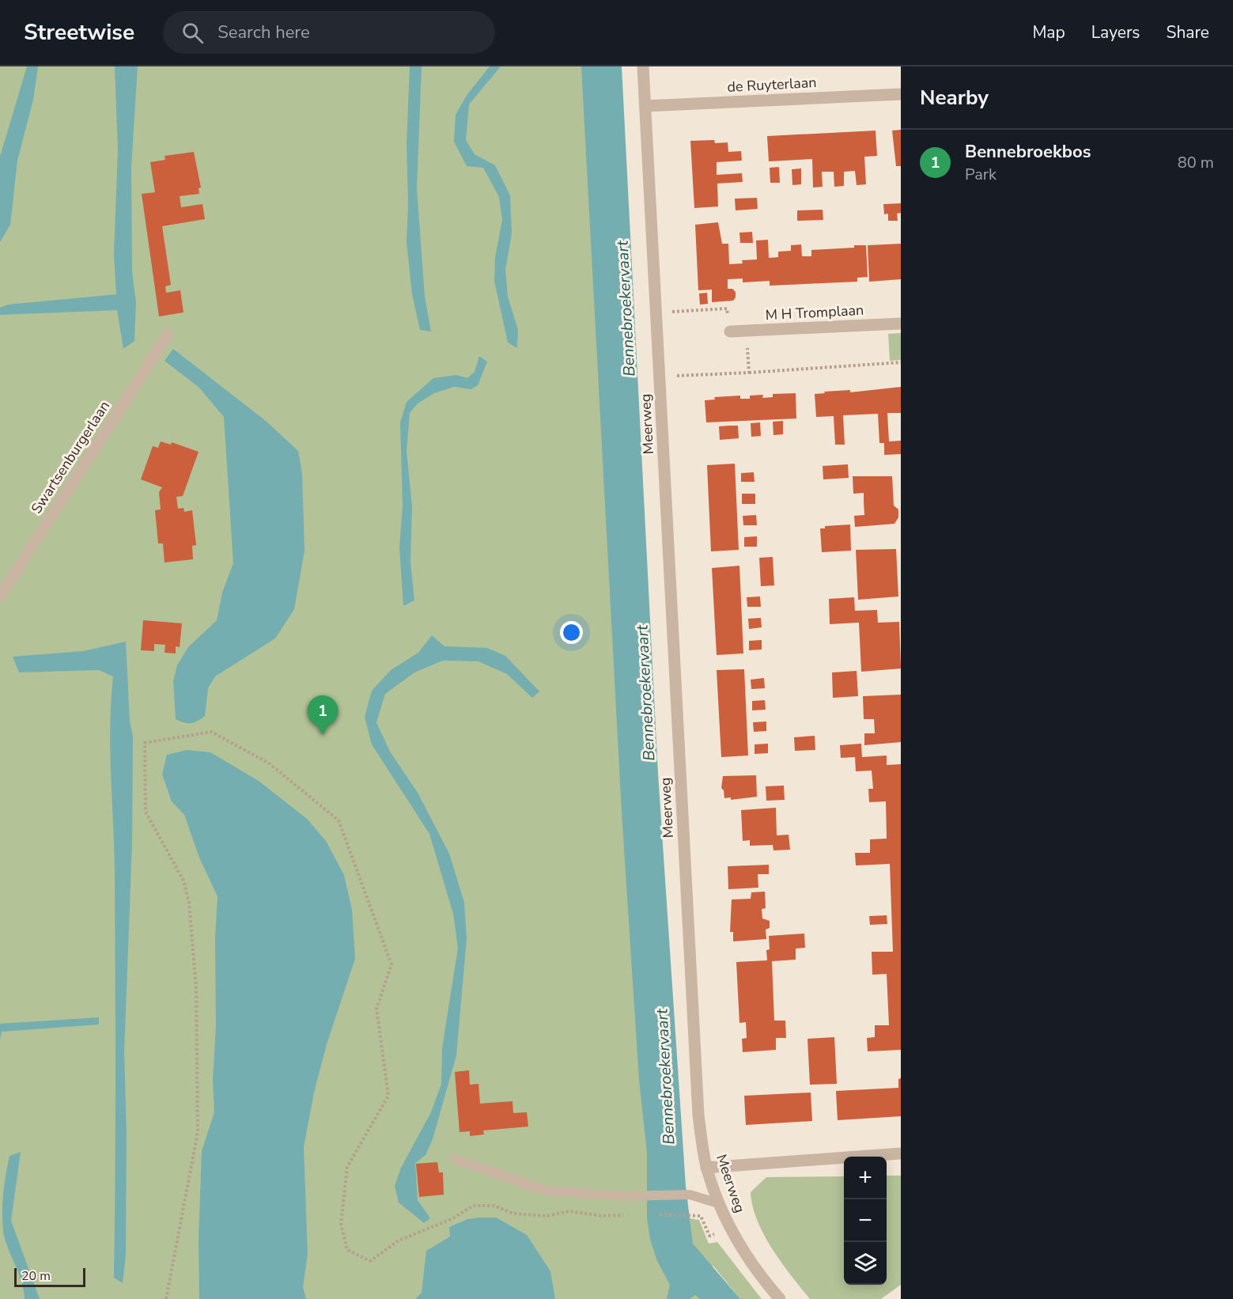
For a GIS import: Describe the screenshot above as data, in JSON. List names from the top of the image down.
{
  "streets": {
    "street": [
      "de Ruyterlaan",
      "M H Tromplaan",
      "Meerweg",
      "Swartsenburgerlaan"
    ]
  },
  "crossings": [
    ["de Ruyterlaan", "Meerweg"]
  ],
  "water": ["Bennebroekervaart"],
  "scale_bar": "20 m",
  "page": {
    "header": "Streetwise",
    "search": "Search here",
    "nav": ["Map", "Layers", "Share"],
    "heading": "Nearby",
    "list": [
      {
        "mark": "1",
        "name": "Bennebroekbos",
        "note": "Park",
        "value": "80 m"
      }
    ],
    "pins": "1",
    "map_buttons": ["+", "−"],
    "scale": "20 m"
  }
}
